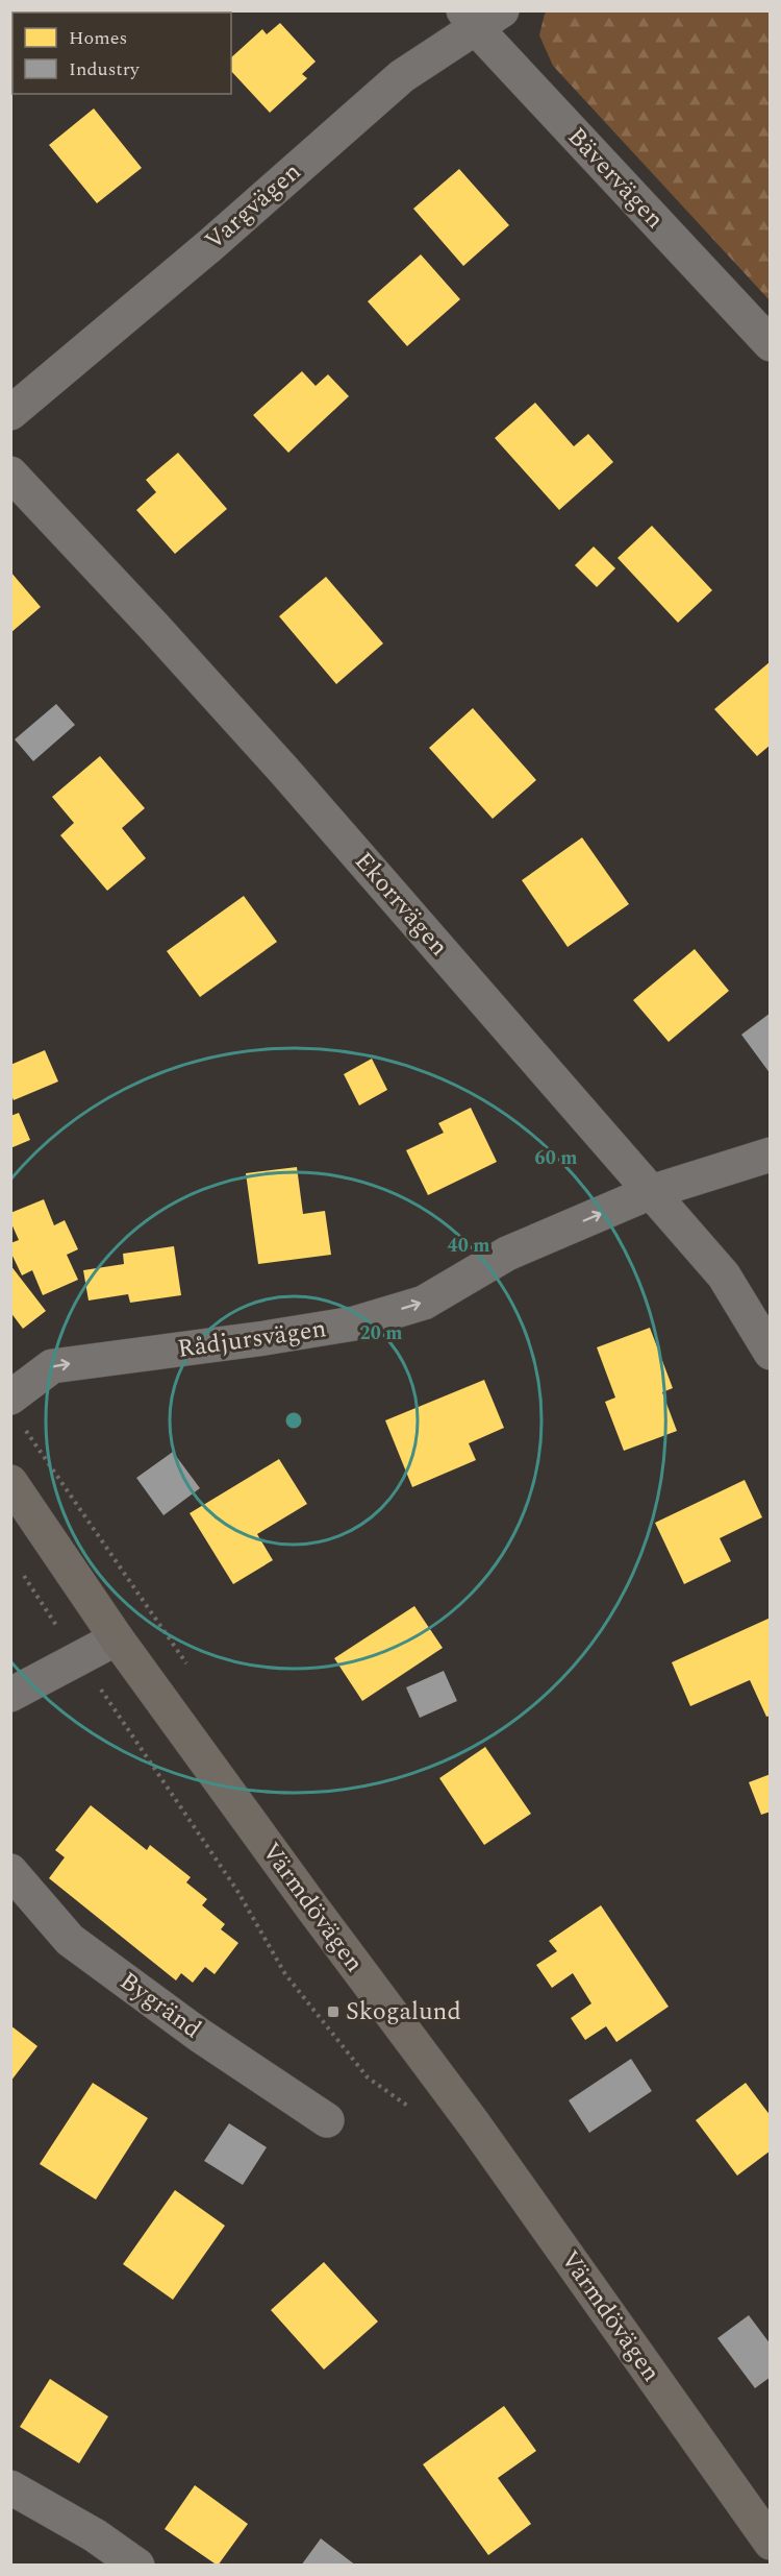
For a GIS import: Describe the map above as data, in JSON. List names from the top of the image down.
{
  "streets": {
    "main road": ["Värmdövägen"],
    "street": [
      "Bävervägen",
      "Vargvägen",
      "Ekorrvägen",
      "Rådjursvägen",
      "Bygränd"
    ]
  },
  "crossings": [
    ["Bävervägen", "Vargvägen"],
    ["Ekorrvägen", "Rådjursvägen"]
  ],
  "one_way": ["Rådjursvägen"],
  "places": {
    "transit": ["Skogalund"]
  },
  "legend": ["Homes", "Industry"],
  "rings": ["60 m", "40 m", "20 m"]
}
